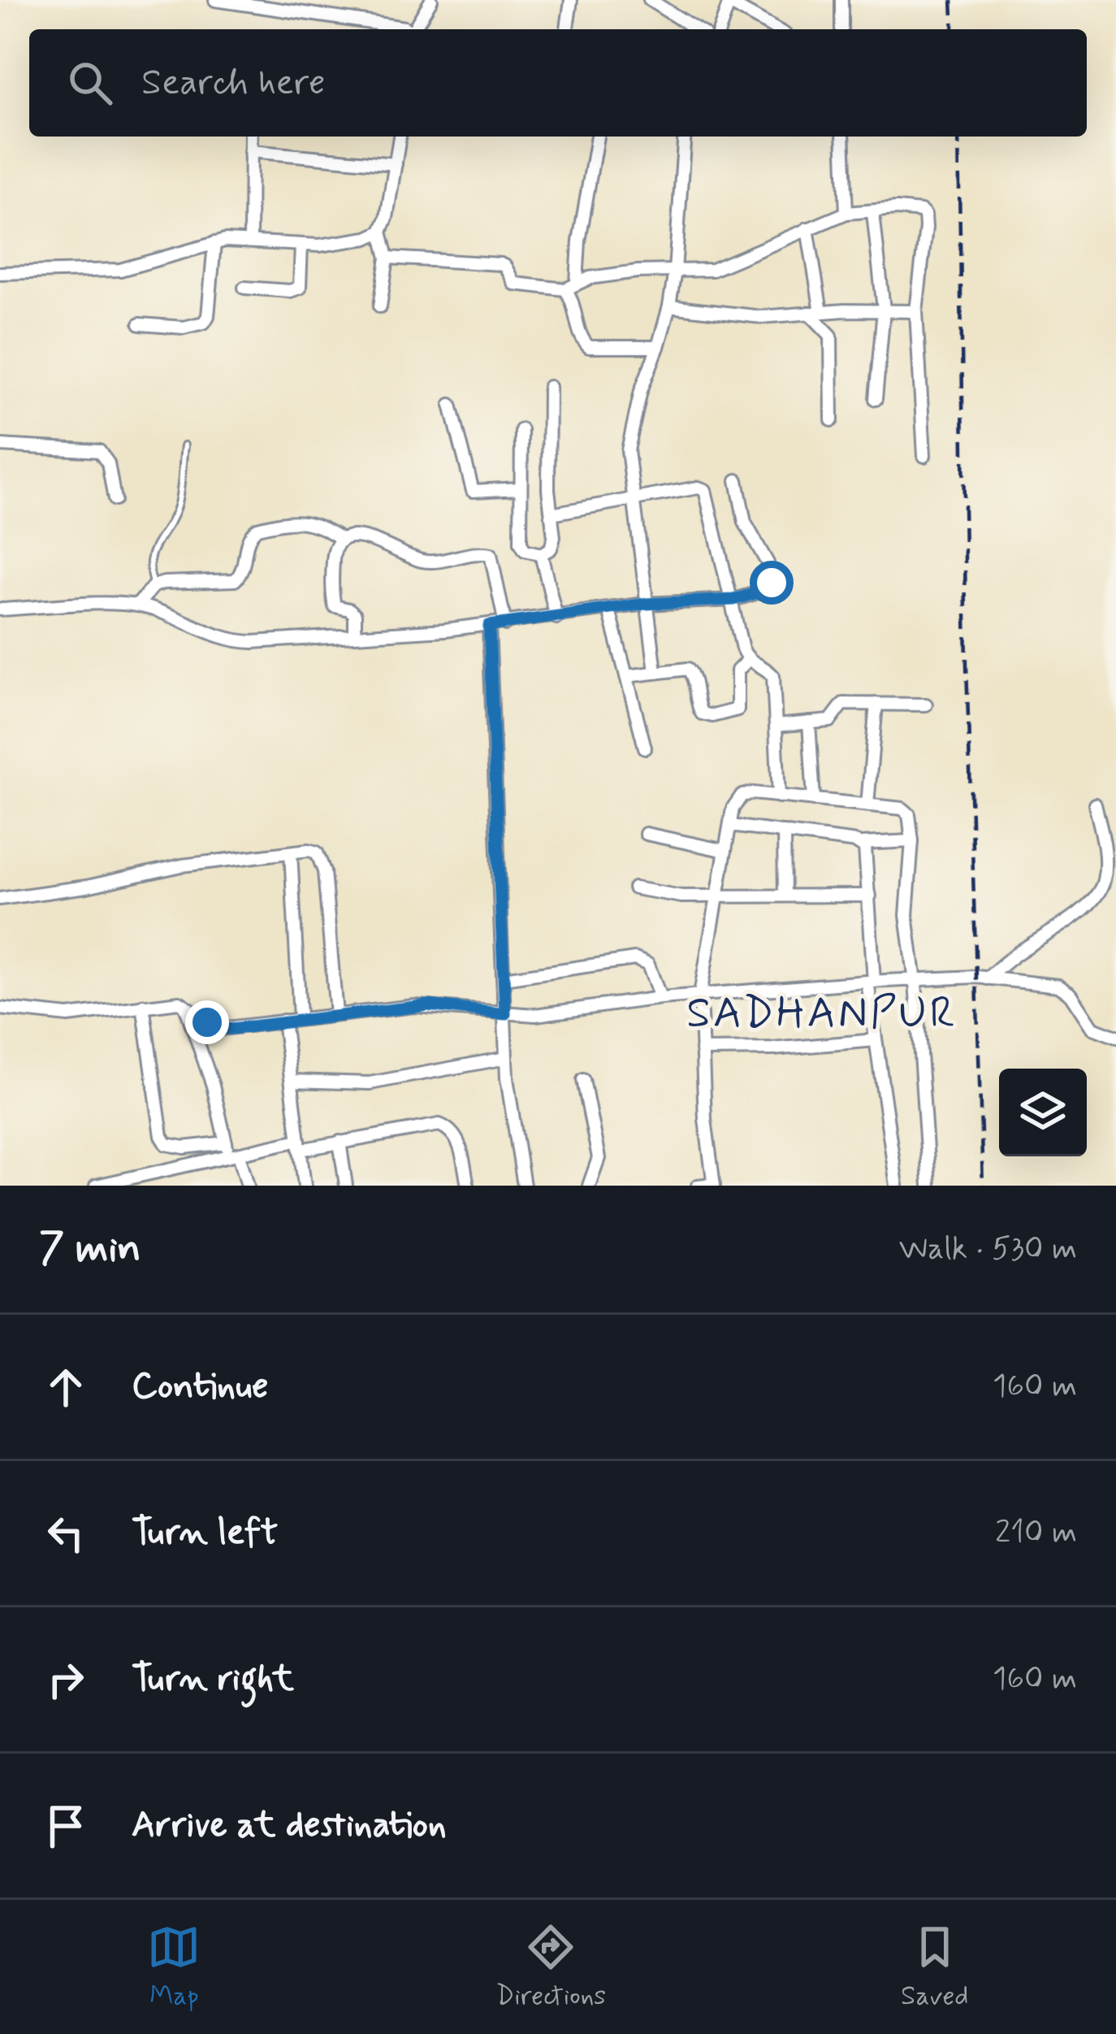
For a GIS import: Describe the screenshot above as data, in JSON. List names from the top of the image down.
{
  "districts": ["SADHANPUR"],
  "page": {
    "search": "Search here",
    "heading": ["7 min", "Walk · 530 m"],
    "list": [
      ["Continue", "160 m"],
      ["Turn left", "210 m"],
      ["Turn right", "160 m"],
      "Arrive at destination"
    ],
    "nav": ["Map", "Directions", "Saved"]
  }
}
